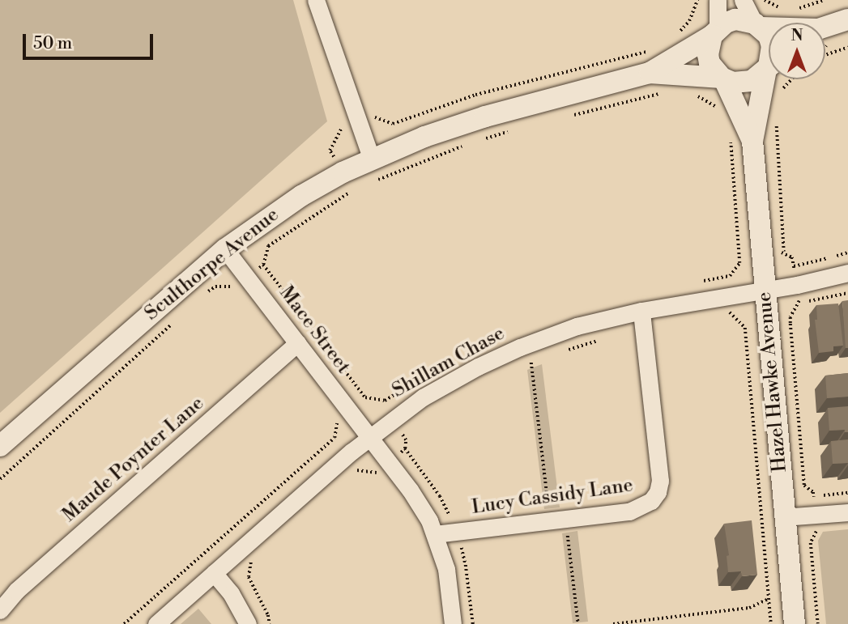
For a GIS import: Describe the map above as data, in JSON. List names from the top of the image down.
{
  "streets": {
    "street": [
      "Sculthorpe Avenue",
      "Mace Street",
      "Shillam Chase",
      "Hazel Hawke Avenue",
      "Maude Poynter Lane",
      "Lucy Cassidy Lane"
    ]
  },
  "crossings": [
    ["Sculthorpe Avenue", "Mace Street"],
    ["Sculthorpe Avenue", "Hazel Hawke Avenue"],
    ["Mace Street", "Shillam Chase"],
    ["Mace Street", "Maude Poynter Lane"],
    ["Mace Street", "Lucy Cassidy Lane"],
    ["Shillam Chase", "Hazel Hawke Avenue"],
    ["Shillam Chase", "Lucy Cassidy Lane"]
  ],
  "scale_bar": "50 m",
  "north": "top"
}
